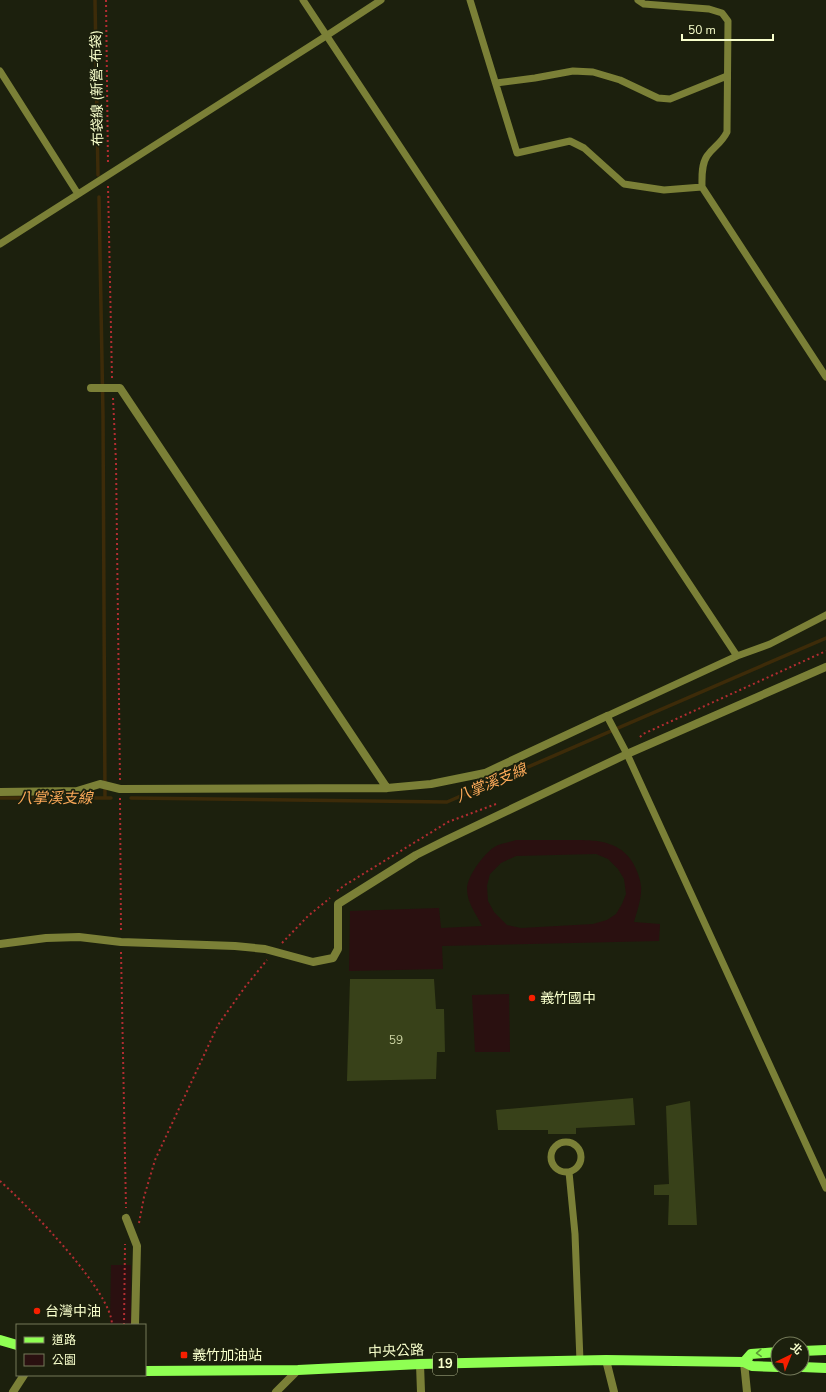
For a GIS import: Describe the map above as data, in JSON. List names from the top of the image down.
{
  "streets": {
    "main road": ["中央公路", "19"],
    "path": ["布袋線 (新營-布袋)"]
  },
  "water": ["八掌溪支線"],
  "places": {
    "other": ["義竹國中", "台灣中油"],
    "transit": ["義竹加油站"]
  },
  "house_numbers": ["59"],
  "legend": ["道路", "公園"],
  "scale_bar": "50 m",
  "north": "top right"
}
